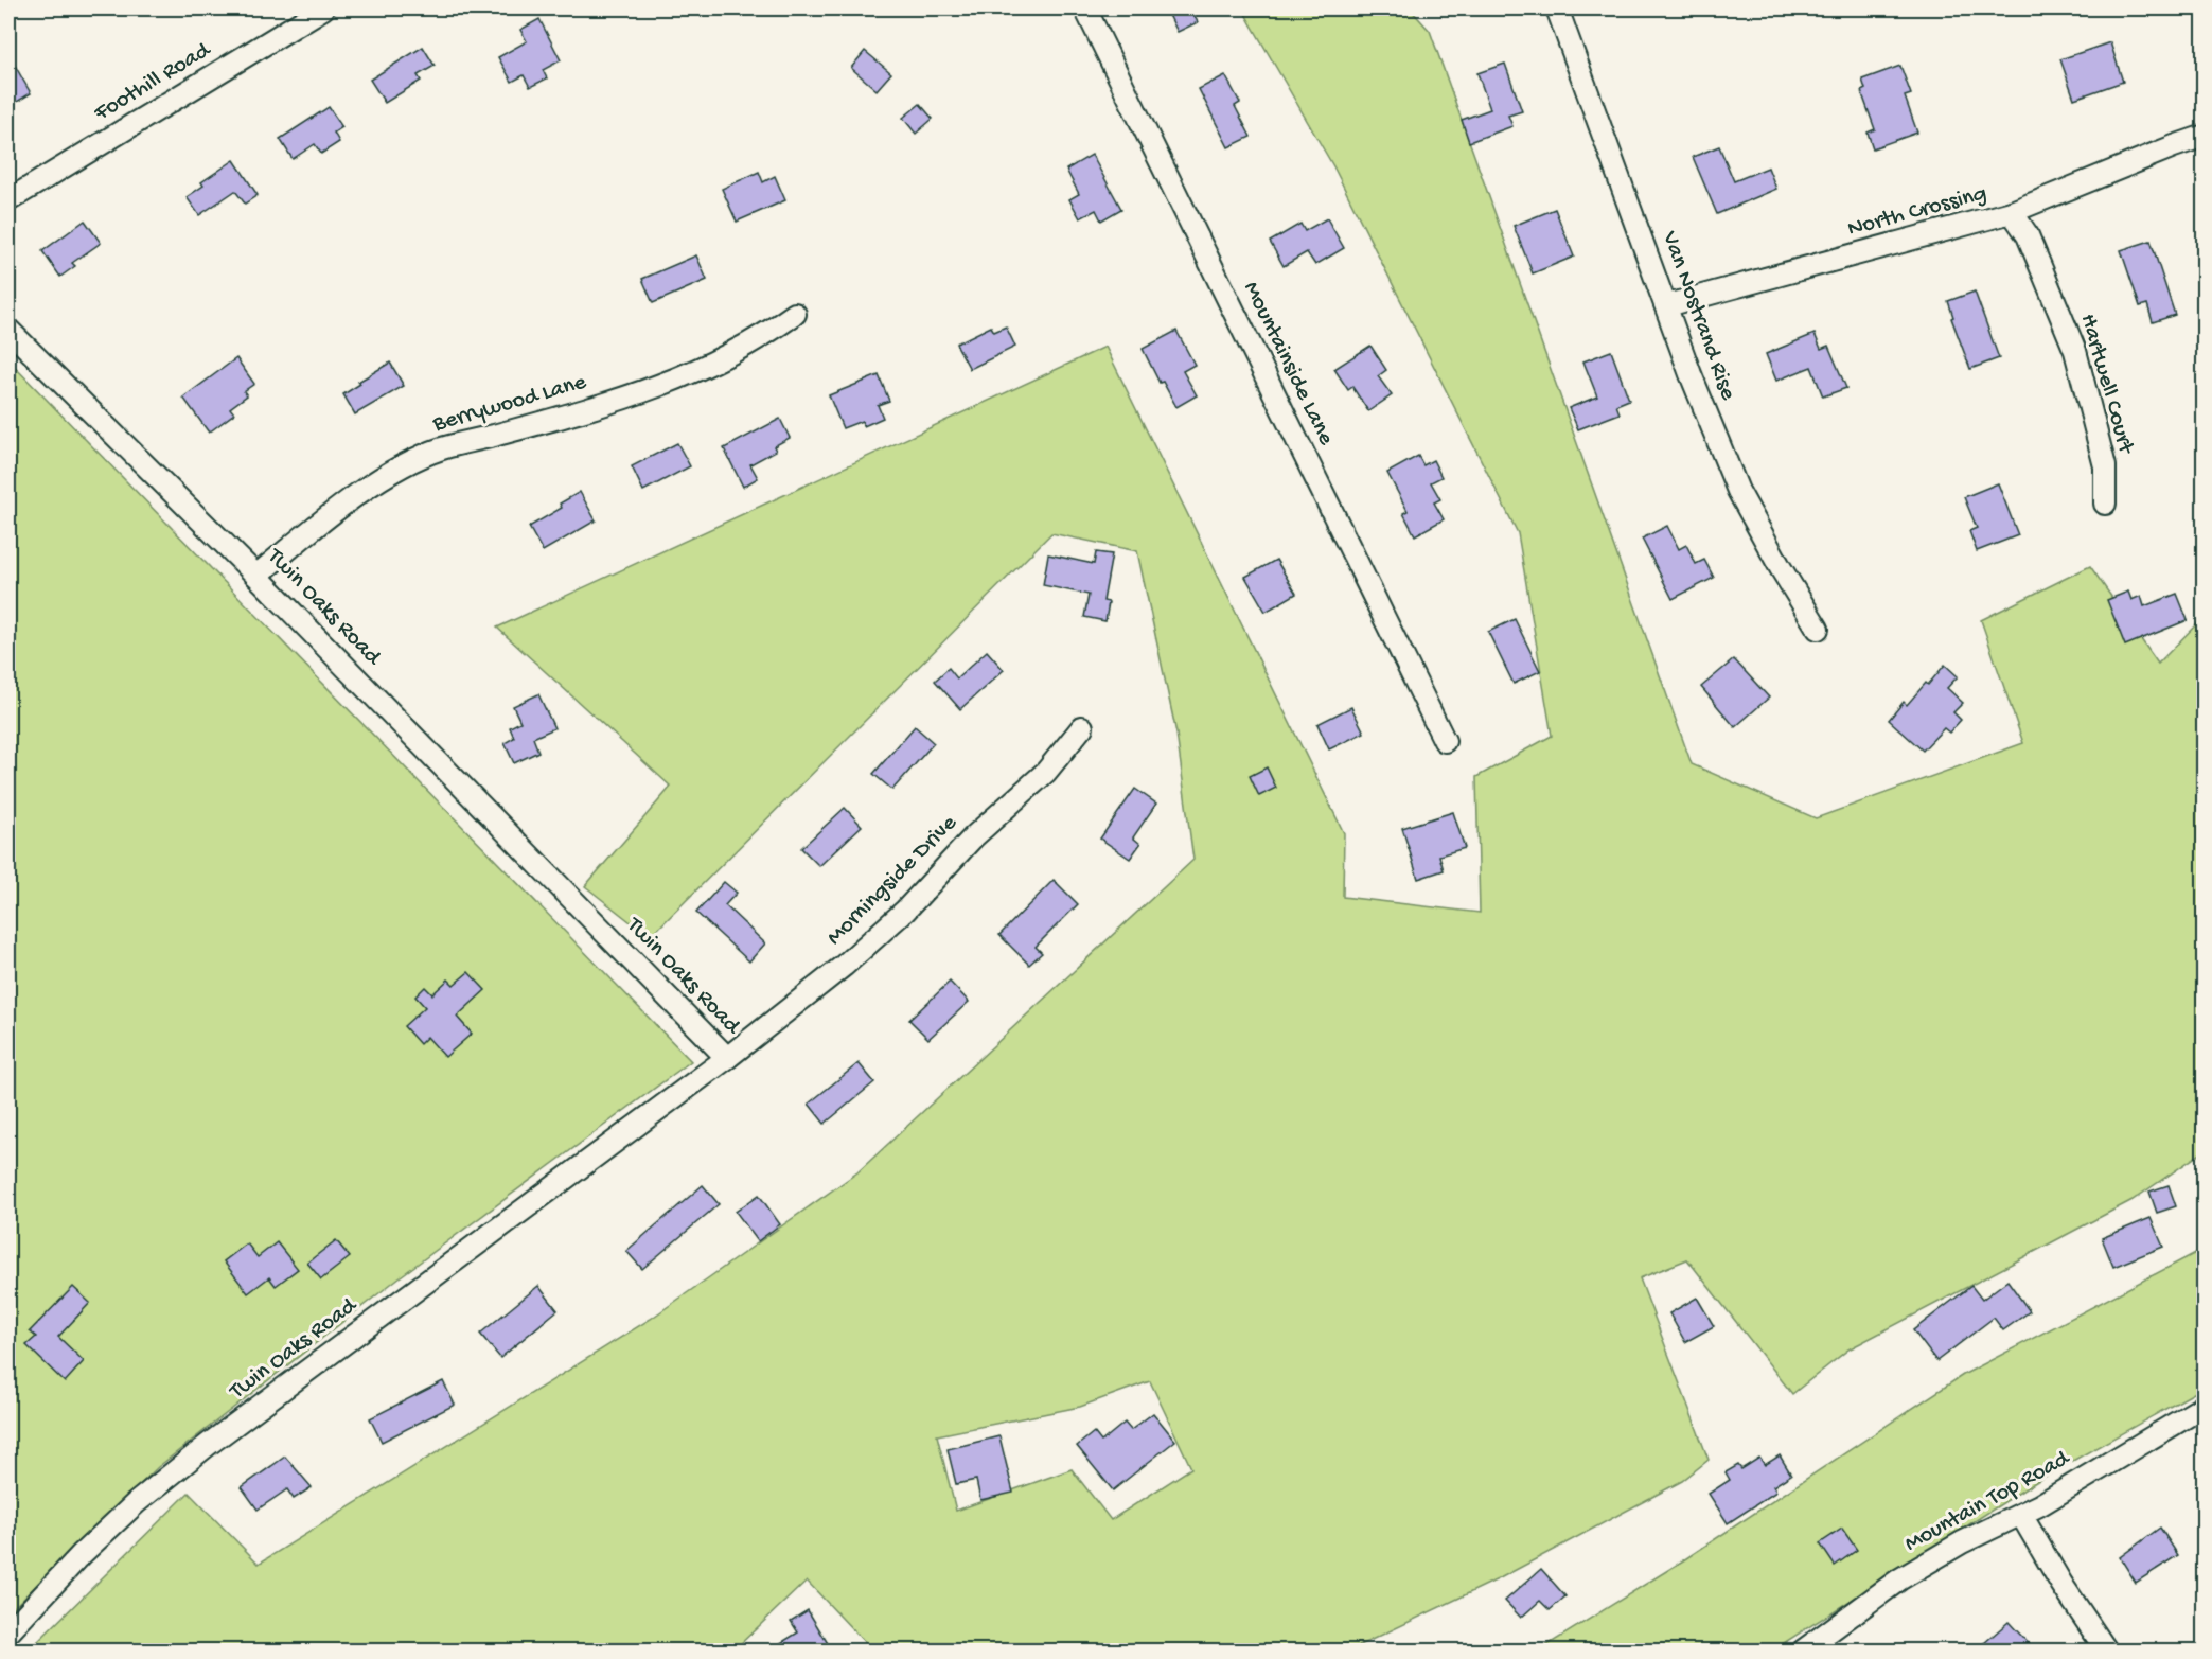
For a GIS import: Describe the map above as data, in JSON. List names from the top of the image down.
{
  "streets": {
    "street": [
      "Foothill Road",
      "North Crossing",
      "Van Nostrand Rise",
      "Mountainside Lane",
      "Hartwell Court",
      "Berrywood Lane",
      "Twin Oaks Road",
      "Morningside Drive",
      "Mountain Top Road"
    ]
  },
  "crossings": [
    ["North Crossing", "Van Nostrand Rise"],
    ["North Crossing", "Hartwell Court"],
    ["Berrywood Lane", "Twin Oaks Road"],
    ["Twin Oaks Road", "Morningside Drive"]
  ]
}
